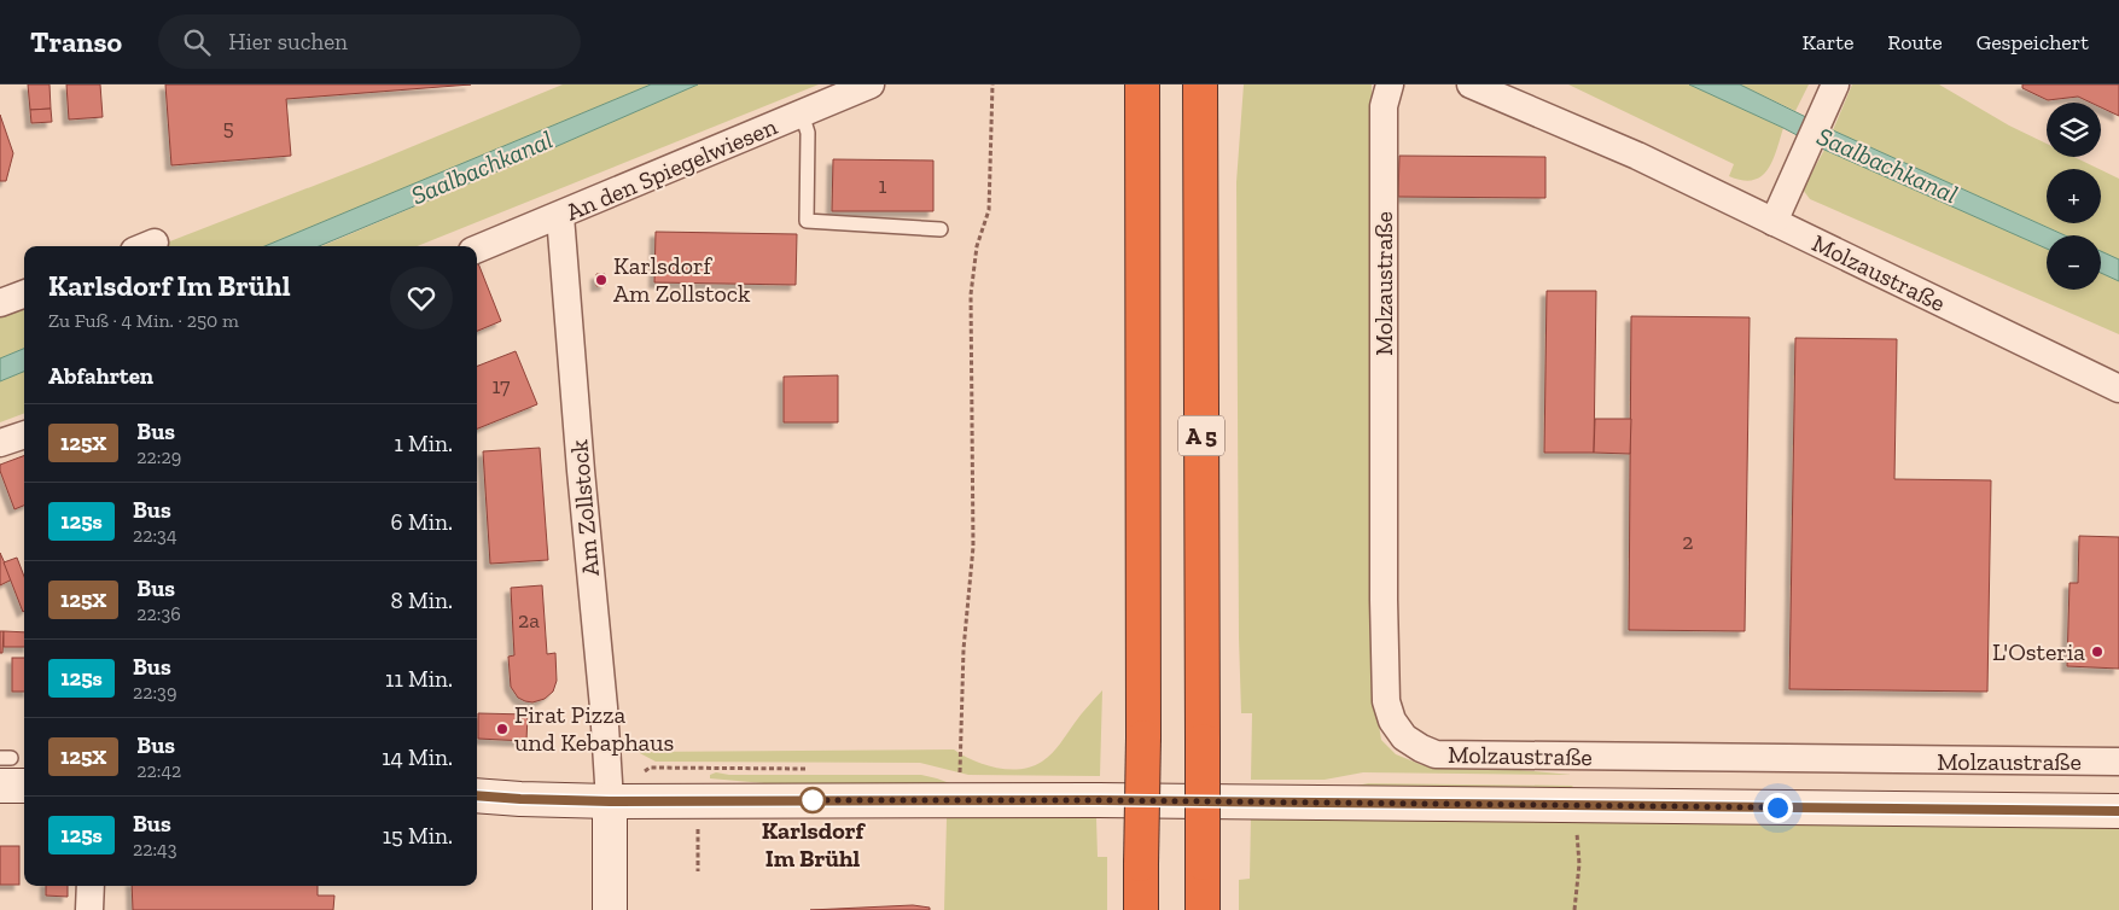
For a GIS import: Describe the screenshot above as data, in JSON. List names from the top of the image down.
{
  "streets": {
    "highway": ["A 5"],
    "street": ["An den Spiegelwiesen", "Molzaustraße", "Am Zollstock"]
  },
  "crossings": [
    ["An den Spiegelwiesen", "Am Zollstock"]
  ],
  "water": ["Saalbachkanal"],
  "places": [
    "Karlsdorf Am Zollstock",
    "L'Osteria",
    "Firat Pizza und Kebaphaus",
    "Karlsdorf Im Brühl"
  ],
  "lines": ["bus line 125X"],
  "house_numbers": [
    "5",
    "1",
    "17",
    "2",
    "2a"
  ],
  "page": {
    "header": "Transo",
    "search": "Hier suchen",
    "nav": ["Karte", "Route", "Gespeichert"],
    "map_buttons": ["+", "−"],
    "heading": [
      ["Karlsdorf Im Brühl", "Zu Fuß · 4 Min. · 250 m"],
      "Abfahrten"
    ],
    "list": [
      {
        "mark": "125X",
        "name": "Bus",
        "note": "22:29",
        "value": "1 Min."
      },
      {
        "mark": "125s",
        "name": "Bus",
        "note": "22:34",
        "value": "6 Min."
      },
      {
        "mark": "125X",
        "name": "Bus",
        "note": "22:36",
        "value": "8 Min."
      },
      {
        "mark": "125s",
        "name": "Bus",
        "note": "22:39",
        "value": "11 Min."
      },
      {
        "mark": "125X",
        "name": "Bus",
        "note": "22:42",
        "value": "14 Min."
      },
      {
        "mark": "125s",
        "name": "Bus",
        "note": "22:43",
        "value": "15 Min."
      }
    ]
  }
}
